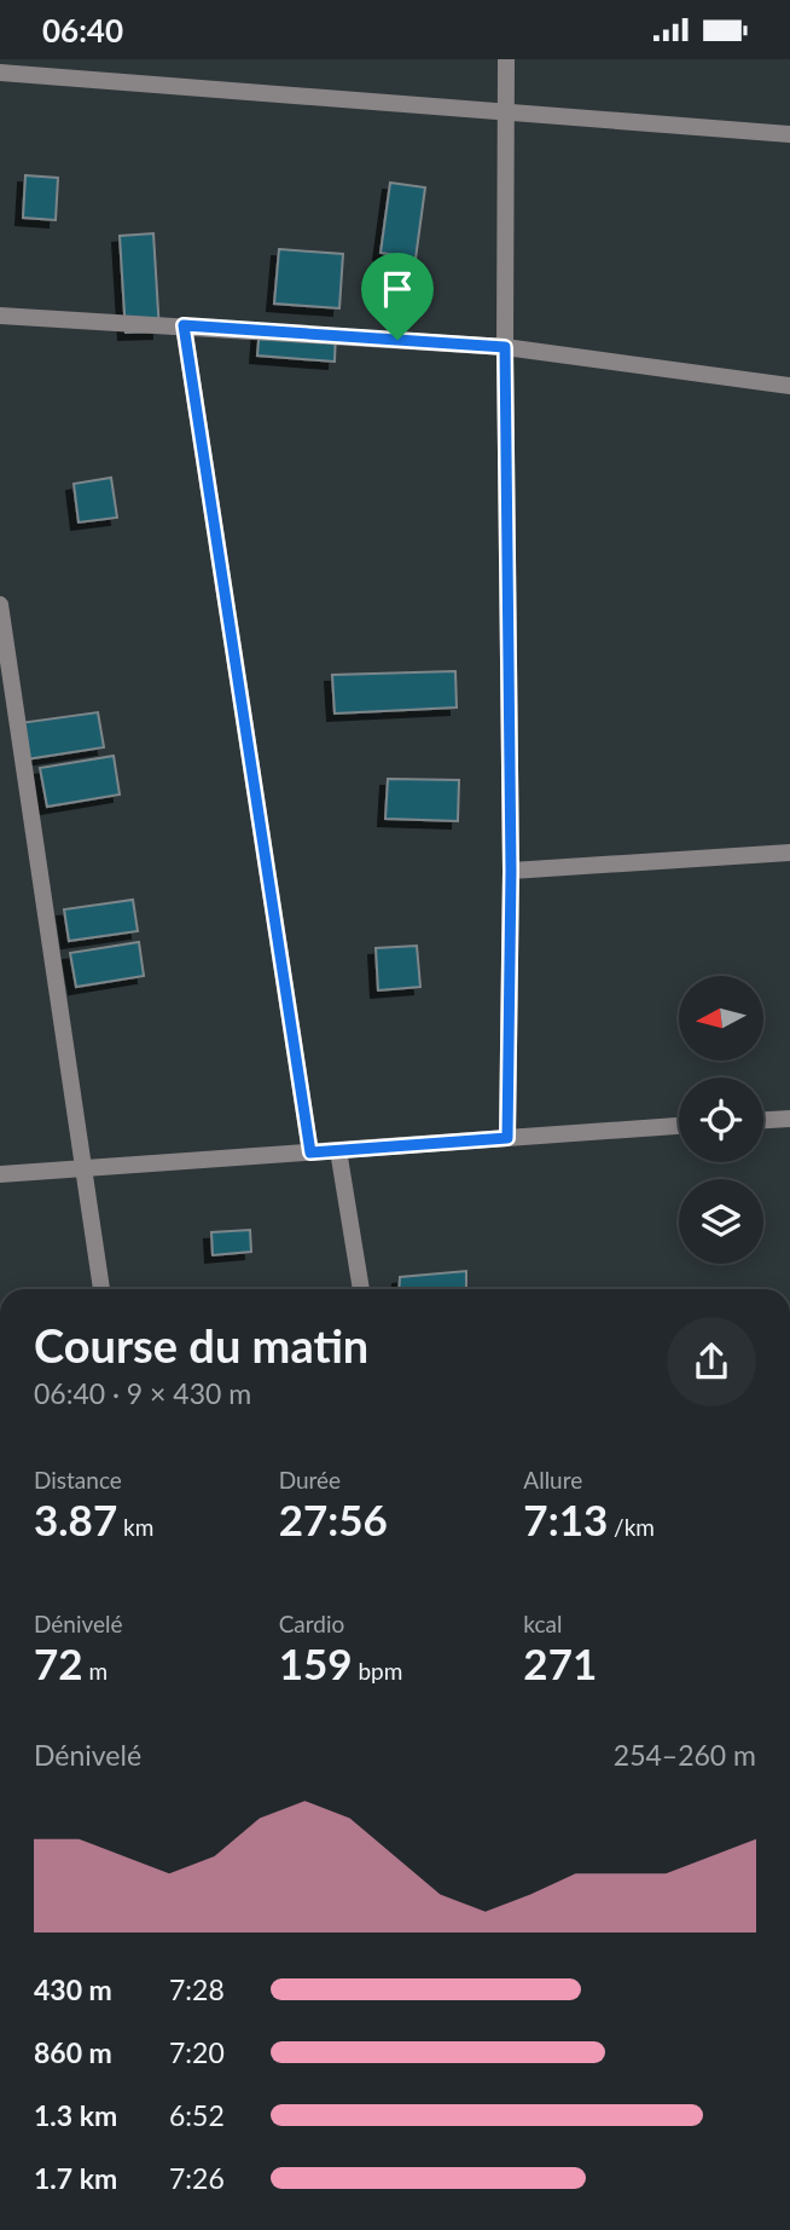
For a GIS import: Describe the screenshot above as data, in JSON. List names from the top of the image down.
{
  "north": "left",
  "page": {
    "status": "06:40",
    "heading": ["Course du matin", "06:40 · 9 × 430 m"],
    "stats": [
      ["Distance", "3.87 km"],
      ["Durée", "27:56"],
      ["Allure", "7:13 /km"],
      ["Dénivelé", "72 m"],
      ["Cardio", "159 bpm"],
      ["kcal", "271"]
    ],
    "chart": ["Dénivelé", "254–260 m"],
    "list": [
      {
        "name": "430 m",
        "note": "7:28"
      },
      {
        "name": "860 m",
        "note": "7:20"
      },
      {
        "name": "1.3 km",
        "note": "6:52"
      },
      {
        "name": "1.7 km",
        "note": "7:26"
      }
    ]
  }
}
